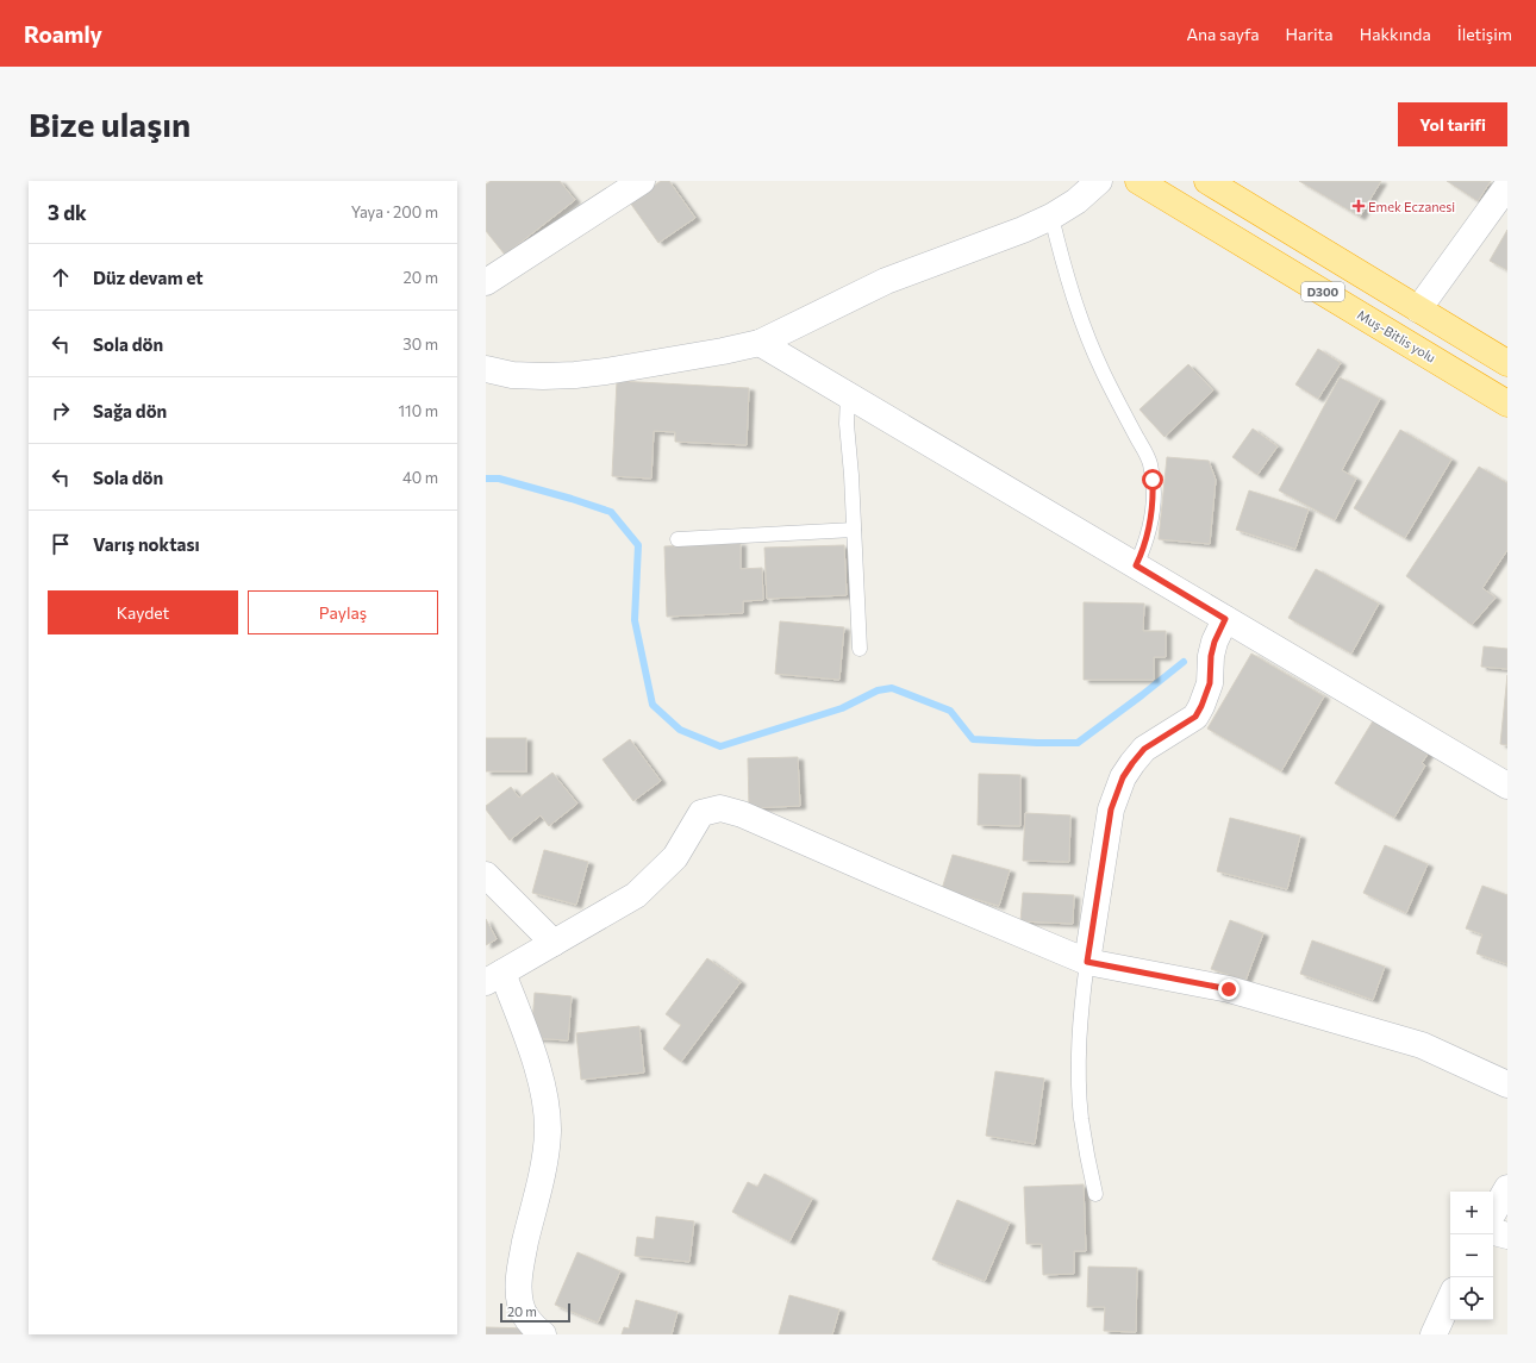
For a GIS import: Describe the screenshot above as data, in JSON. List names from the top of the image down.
{
  "streets": {
    "highway": ["D300", "Muş-Bitlis yolu"]
  },
  "places": {
    "health": ["Emek Eczanesi"]
  },
  "scale_bar": "20 m",
  "page": {
    "header": "Roamly",
    "nav": [
      "Ana sayfa",
      "Harita",
      "Hakkında",
      "İletişim"
    ],
    "buttons": [
      "Yol tarifi",
      ["Kaydet", "Paylaş"]
    ],
    "title": "Bize ulaşın",
    "heading": ["3 dk", "Yaya · 200 m"],
    "list": [
      ["Düz devam et", "20 m"],
      ["Sola dön", "30 m"],
      ["Sağa dön", "110 m"],
      ["Sola dön", "40 m"],
      "Varış noktası"
    ],
    "map_buttons": ["+", "−"],
    "scale": "20 m"
  }
}
